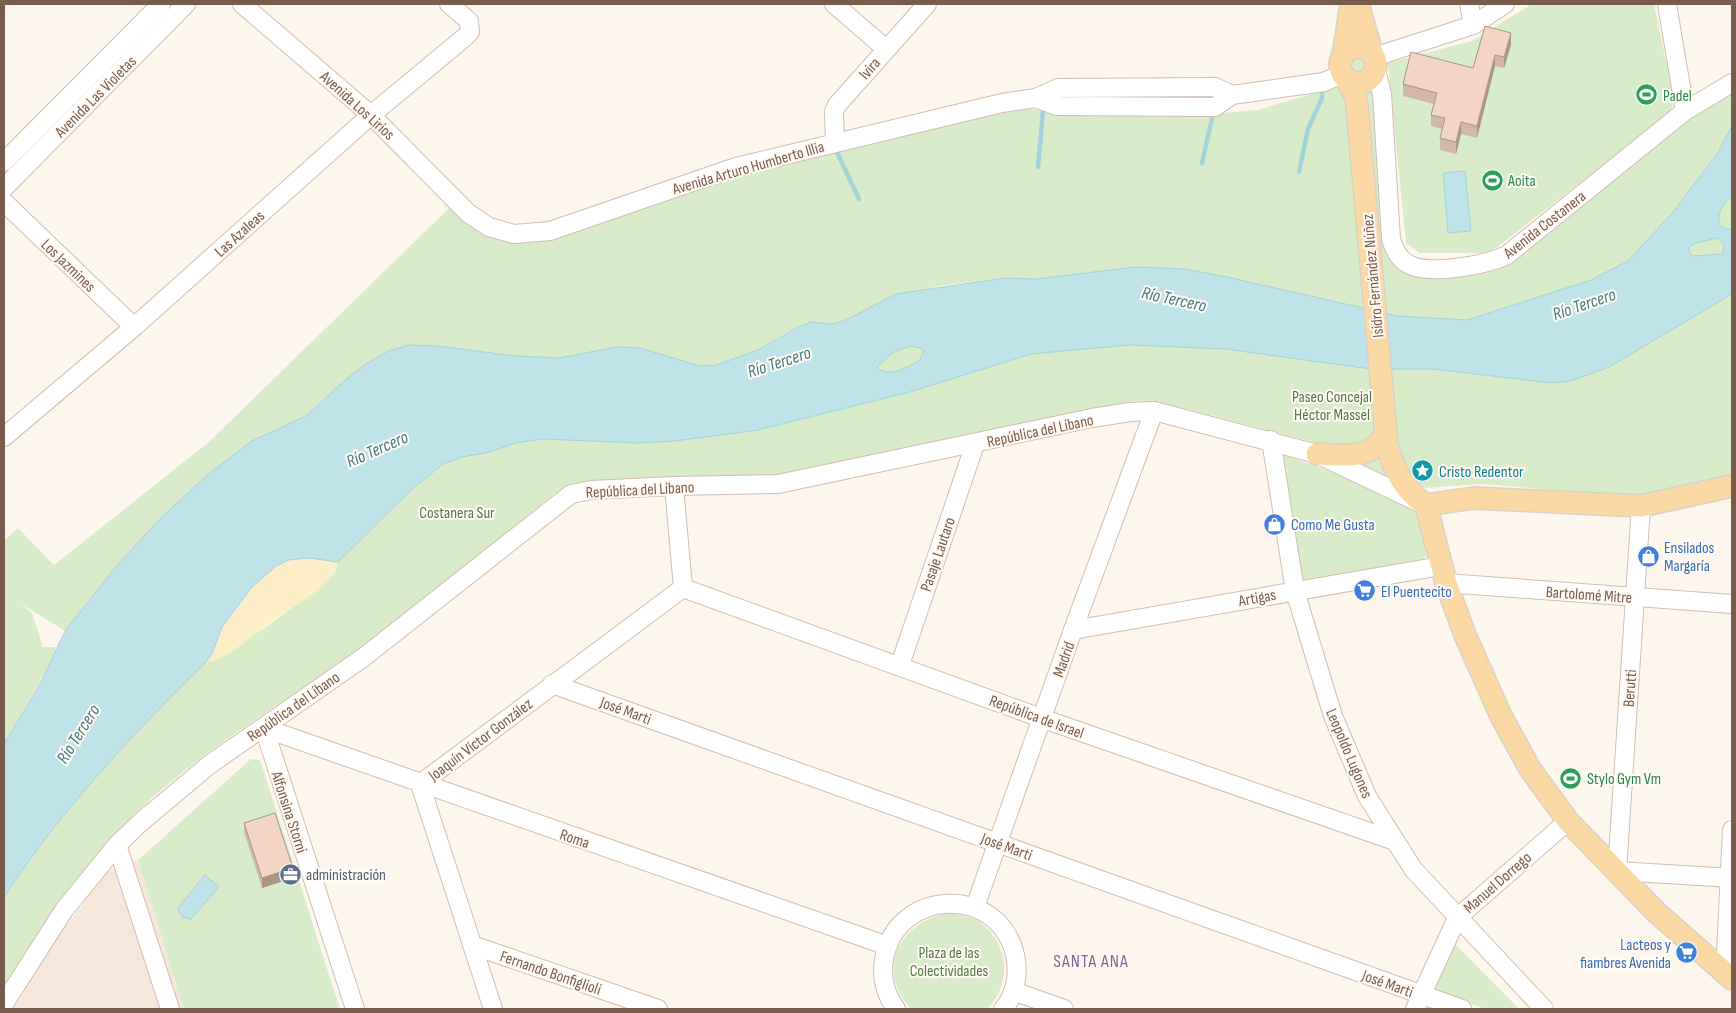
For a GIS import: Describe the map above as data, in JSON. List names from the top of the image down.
{
  "streets": {
    "main road": ["Isidro Fernández Núñez"],
    "street": [
      "Ivira",
      "Avenida Las Violetas",
      "Avenida Los Lirios",
      "Avenida Arturo Humberto Illia",
      "Avenida Costanera",
      "Las Azaleas",
      "Los Jazmines",
      "República del Líbano",
      "Pasaje Lautaro",
      "Bartolomé Mitre",
      "Artigas",
      "Madrid",
      "Berutti",
      "José Marti",
      "República de Israel",
      "Joaquín Víctor González",
      "Leopoldo Lugones",
      "Alfonsina Storni",
      "Roma",
      "Manuel Dorrego",
      "Fernando Bonfiglioli"
    ]
  },
  "crossings": [
    ["Ivira", "Avenida Arturo Humberto Illia"],
    ["Avenida Los Lirios", "Avenida Arturo Humberto Illia"],
    ["Avenida Los Lirios", "Las Azaleas"],
    ["Las Azaleas", "Los Jazmines"],
    ["Isidro Fernández Núñez", "República del Líbano"],
    ["República del Líbano", "Pasaje Lautaro"],
    ["República del Líbano", "Madrid"],
    ["República del Líbano", "Leopoldo Lugones"],
    ["República del Líbano", "Alfonsina Storni"],
    ["República del Líbano", "Roma"],
    ["Pasaje Lautaro", "República de Israel"],
    ["Bartolomé Mitre", "Artigas"],
    ["Bartolomé Mitre", "Berutti"],
    ["Artigas", "Madrid"],
    ["Artigas", "Leopoldo Lugones"],
    ["Madrid", "José Marti"],
    ["Madrid", "República de Israel"],
    ["José Marti", "Joaquín Víctor González"],
    ["José Marti", "Manuel Dorrego"],
    ["República de Israel", "Joaquín Víctor González"],
    ["República de Israel", "Leopoldo Lugones"],
    ["Joaquín Víctor González", "Roma"],
    ["Joaquín Víctor González", "Fernando Bonfiglioli"],
    ["Leopoldo Lugones", "Manuel Dorrego"],
    ["Alfonsina Storni", "Roma"]
  ],
  "districts": ["SANTA ANA"],
  "water": ["Río Tercero"],
  "parks": ["Paseo Concejal Héctor Massel", "Costanera Sur", "Plaza de las Colectividades"],
  "places": {
    "sports": ["Padel", "Aoita", "Stylo Gym Vm"],
    "place": ["Cristo Redentor"],
    "shop": ["Como Me Gusta", "Ensilados Margaría"],
    "supermarket": ["El Puentecito", "Lacteos y fiambres Avenida"],
    "office": ["administración"]
  }
}
